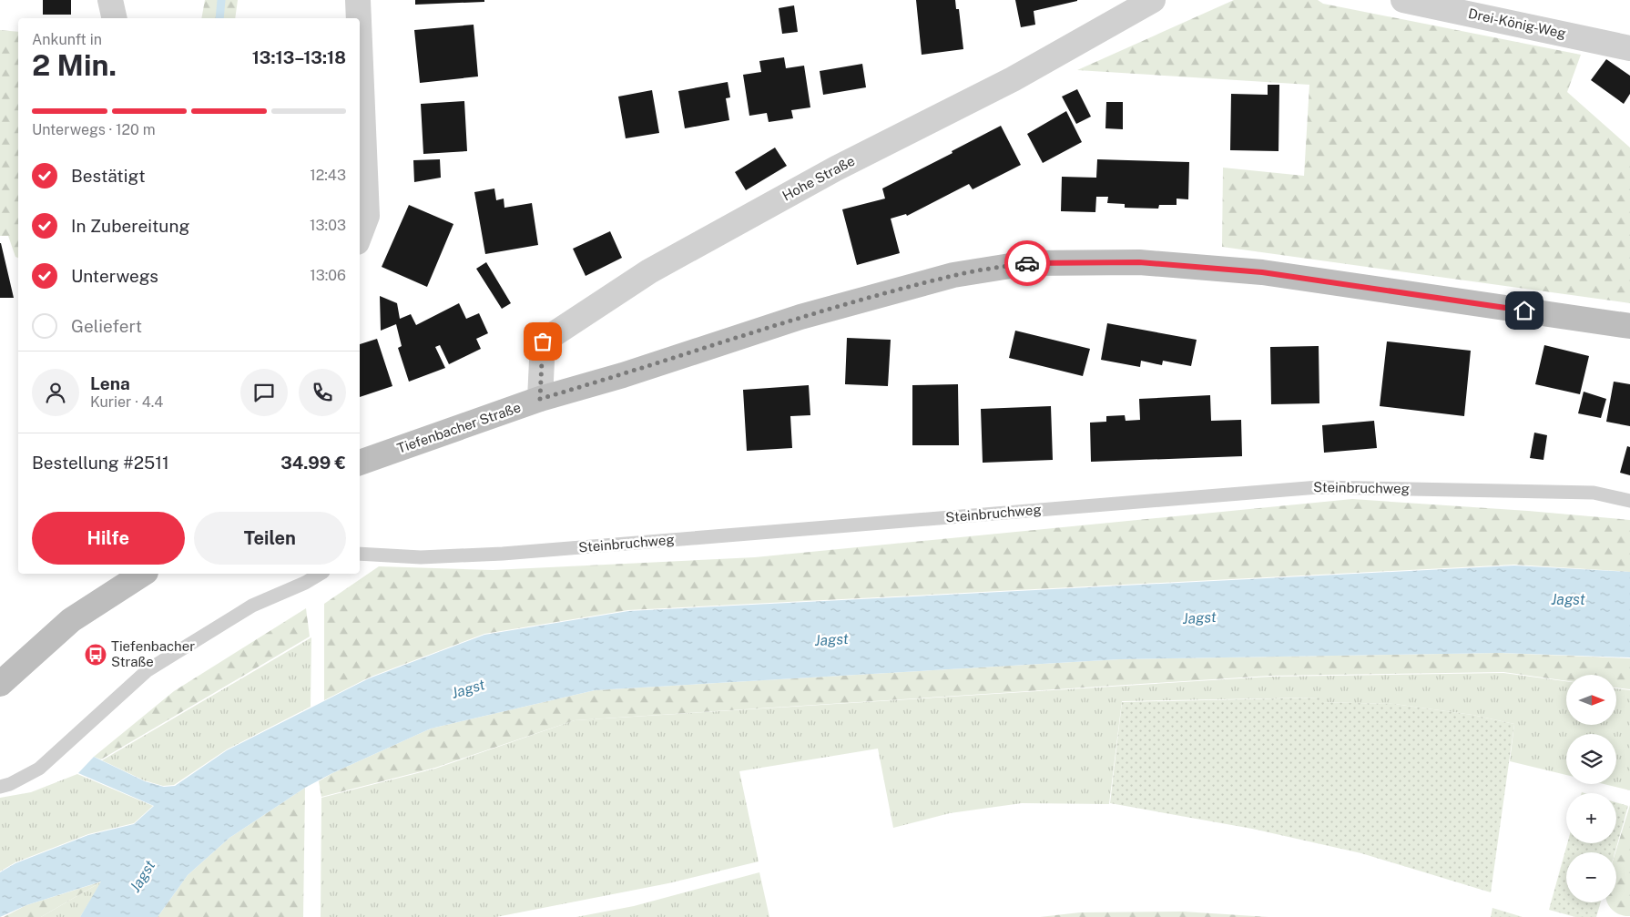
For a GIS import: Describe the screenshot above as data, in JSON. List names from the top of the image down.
{
  "streets": {
    "main road": ["Tiefenbacher Straße"],
    "street": ["Drei-König-Weg", "Hohe Straße"],
    "lane": ["Steinbruchweg"]
  },
  "crossings": [
    ["Hohe Straße", "Tiefenbacher Straße"]
  ],
  "water": ["Jagst"],
  "places": {
    "bus stop": ["Tiefenbacher Straße"]
  },
  "north": "right",
  "page": {
    "heading": ["2 Min.", "Ankunft in", "13:13–13:18"],
    "panel": [
      "Lena",
      "Kurier · 4.4",
      "Bestellung #2511",
      "34.99 €"
    ],
    "bar": "Unterwegs · 120 m",
    "list": [
      ["Bestätigt", "12:43"],
      ["In Zubereitung", "13:03"],
      ["Unterwegs", "13:06"],
      "Geliefert"
    ],
    "buttons": ["Hilfe", "Teilen"],
    "map_buttons": ["+", "−"]
  }
}
